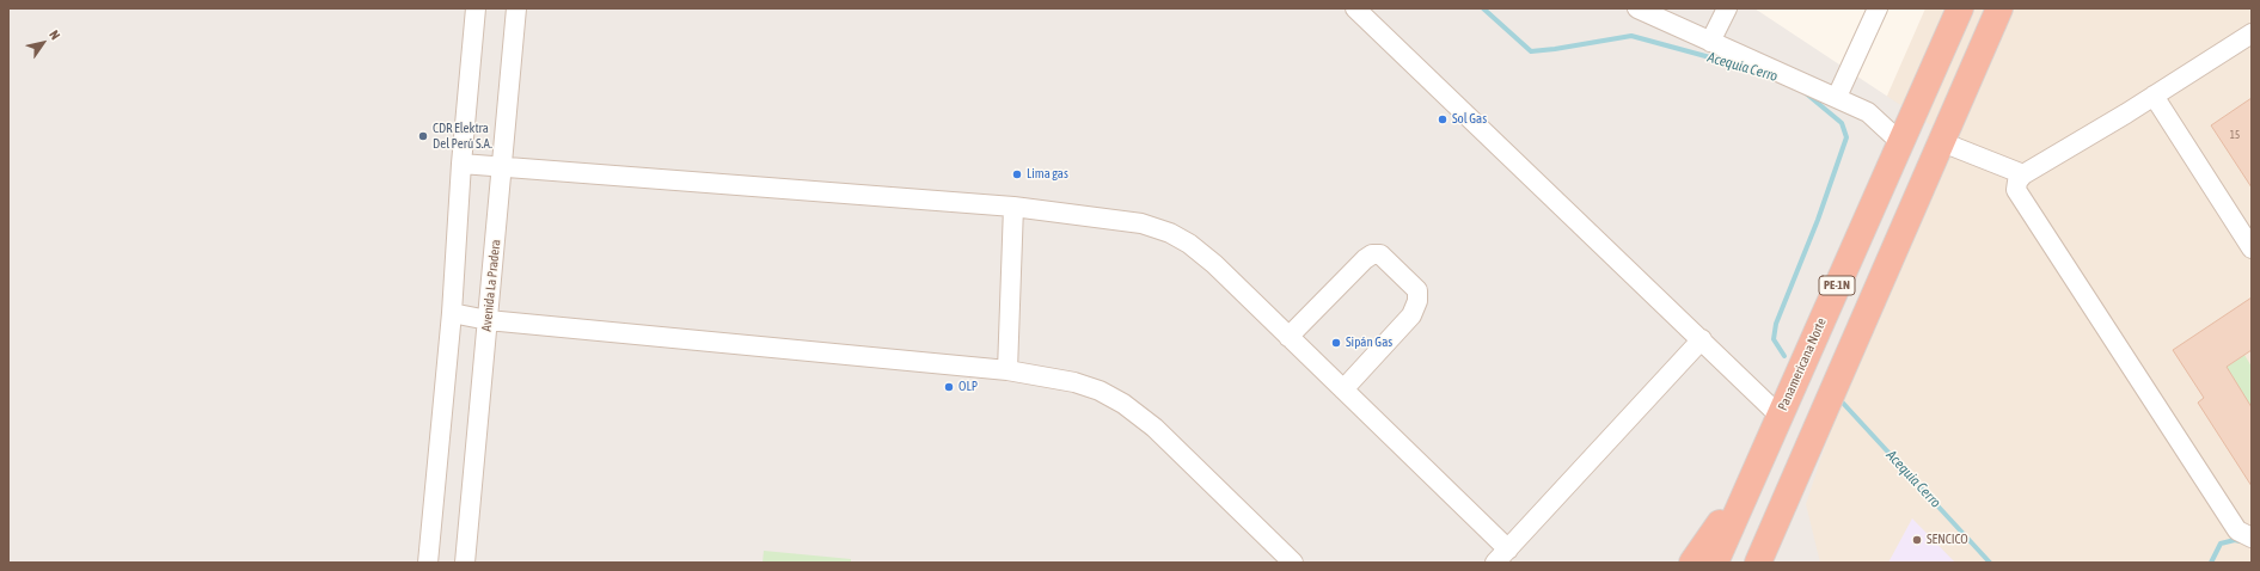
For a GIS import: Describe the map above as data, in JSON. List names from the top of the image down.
{
  "streets": {
    "highway": ["PE-1N", "Panamericana Norte"],
    "street": ["Avenida La Pradera"]
  },
  "water": ["Acequia Cerro"],
  "places": [
    "Sol Gas",
    "CDR Elektra Del Perú S.A.",
    "Lima gas",
    "Sipán Gas",
    "OLP",
    "SENCICO"
  ],
  "house_numbers": ["15"],
  "north": "top right"
}
